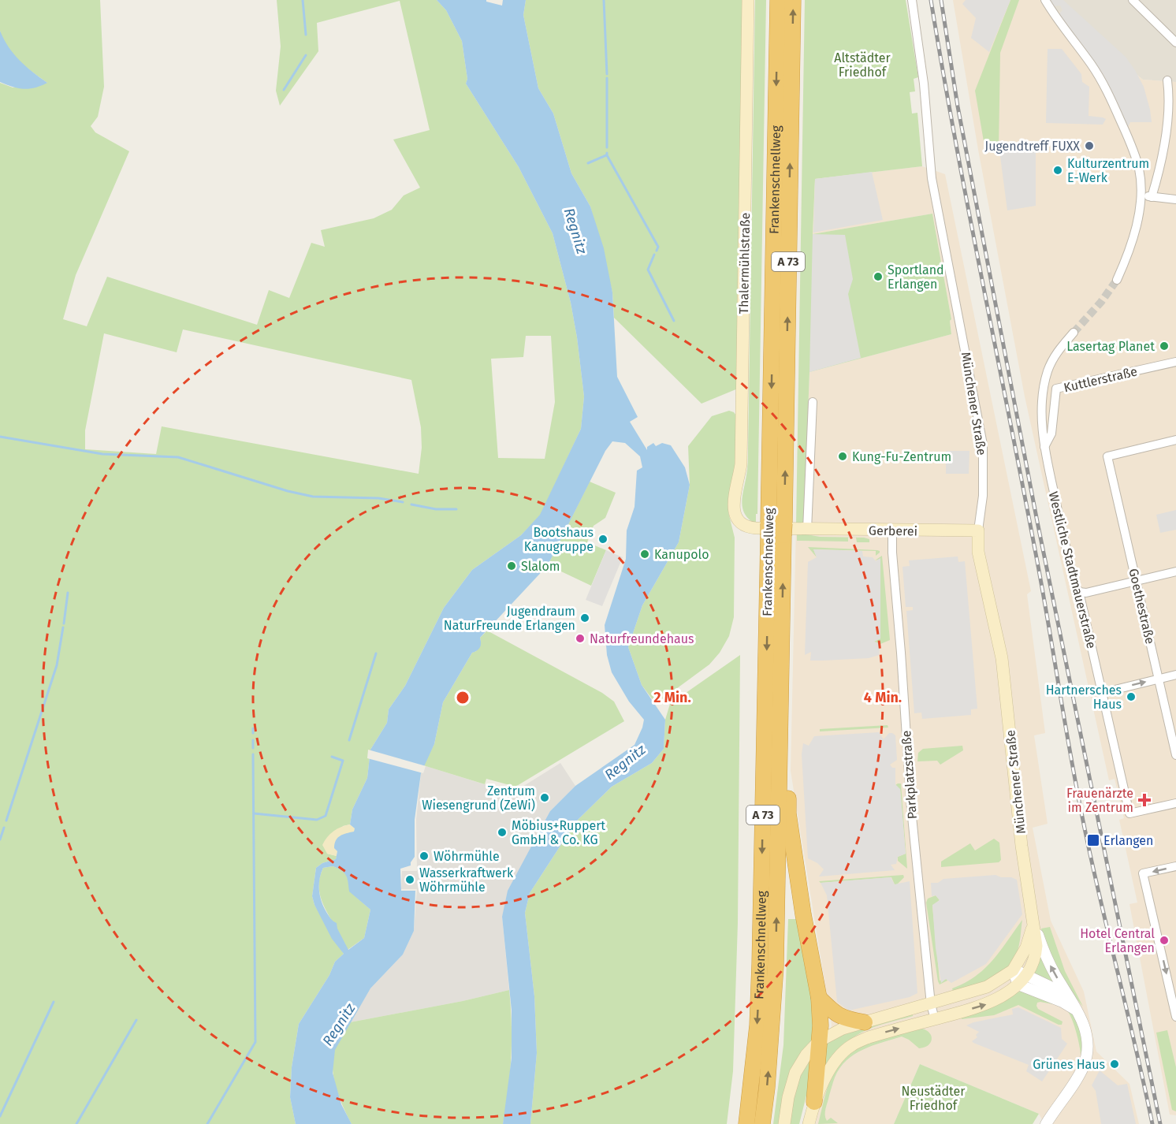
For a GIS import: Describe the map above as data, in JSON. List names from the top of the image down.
{
  "streets": {
    "highway": ["Frankenschnellweg", "A 73"],
    "main road": ["Thalermühlstraße", "Münchener Straße", "Gerberei"],
    "street": [
      "Kuttlerstraße",
      "Westliche Stadtmauerstraße",
      "Goethestraße",
      "Parkplatzstraße"
    ]
  },
  "crossings": [
    ["Thalermühlstraße", "Gerberei"],
    ["Kuttlerstraße", "Westliche Stadtmauerstraße"],
    ["Münchener Straße", "Gerberei"],
    ["Münchener Straße", "Parkplatzstraße"],
    ["Gerberei", "Parkplatzstraße"]
  ],
  "water": ["Regnitz"],
  "parks": ["Altstädter Friedhof", "Neustädter Friedhof"],
  "places": {
    "other": [
      "Jugendtreff FUXX",
      "Kulturzentrum E-Werk",
      "Sportland Erlangen",
      "Lasertag Planet",
      "Kung-Fu-Zentrum",
      "Bootshaus Kanugruppe",
      "Kanupolo",
      "Slalom",
      "Jugendraum NaturFreunde Erlangen",
      "Naturfreundehaus",
      "Hartnersches Haus",
      "Zentrum Wiesengrund (ZeWi)",
      "Möbius+Ruppert GmbH & Co. KG",
      "Wöhrmühle",
      "Wasserkraftwerk Wöhrmühle",
      "Hotel Central Erlangen",
      "Grünes Haus"
    ],
    "health": ["Frauenärzte im Zentrum"],
    "transit": ["Erlangen"]
  },
  "rings": ["2 Min.", "4 Min."]
}
